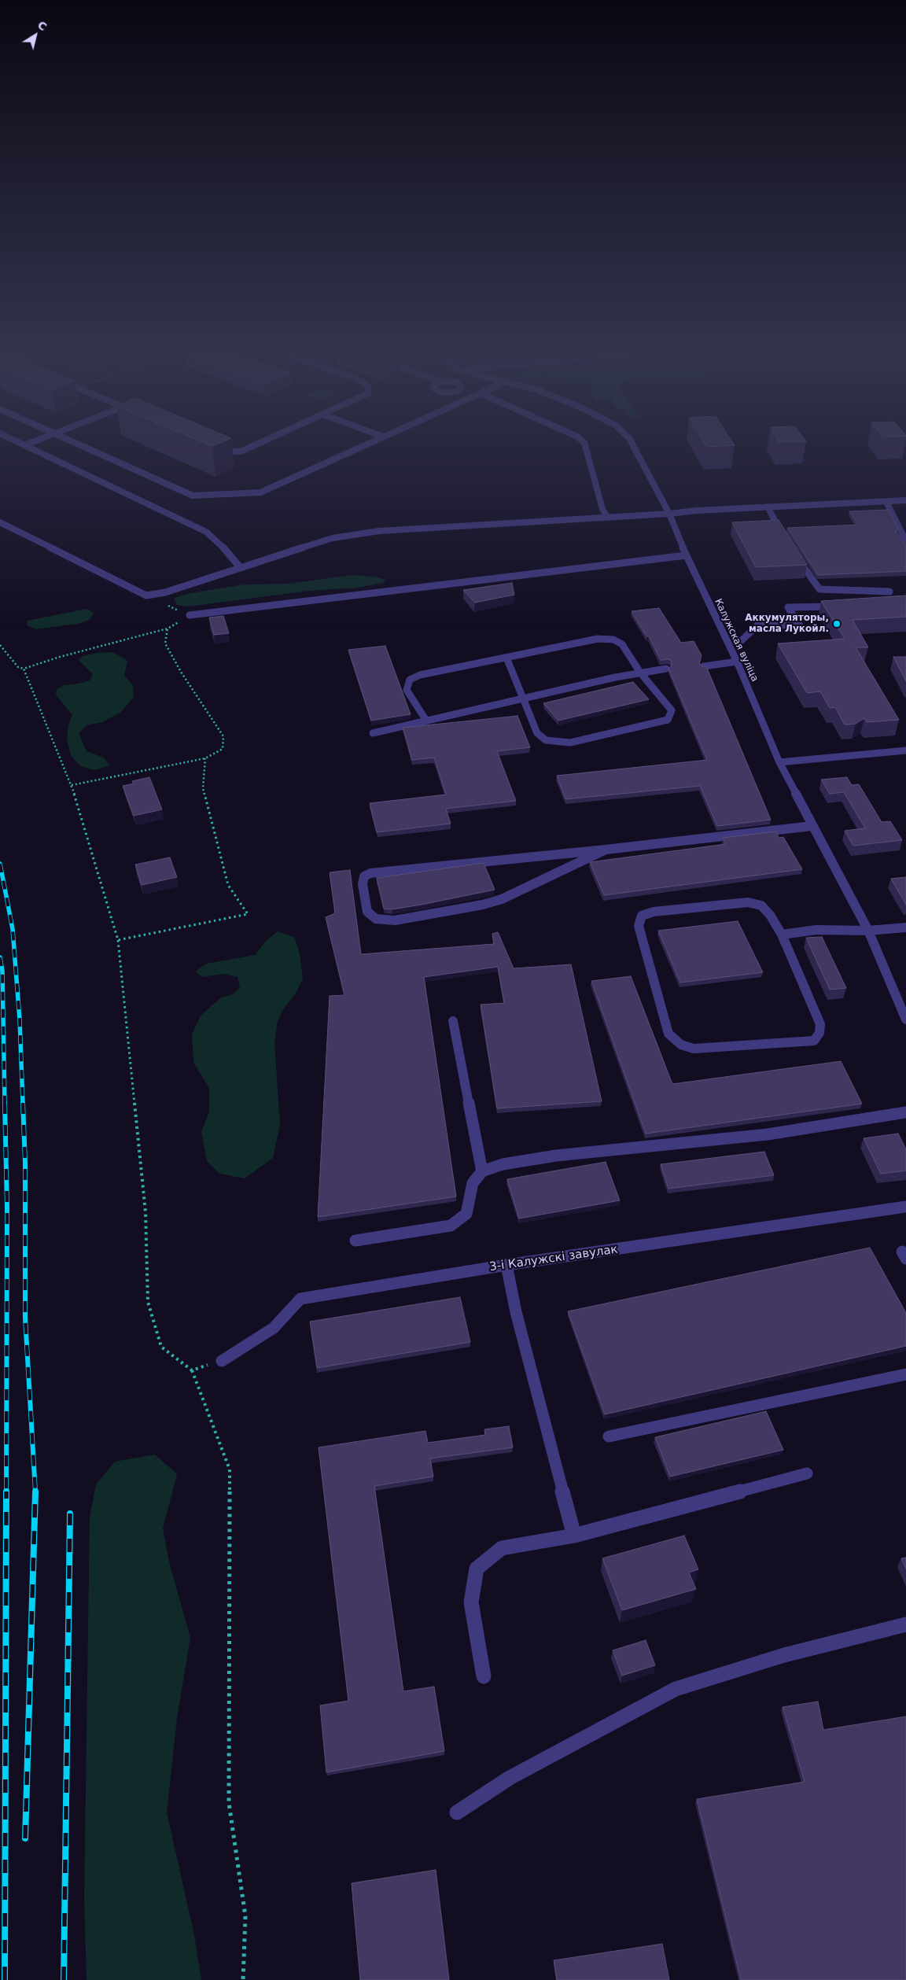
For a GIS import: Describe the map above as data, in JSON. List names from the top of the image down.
{
  "streets": {
    "street": ["Калужская вуліца", "3-і Калужскі завулак"]
  },
  "places": ["Аккумуляторы, масла Лукойл."],
  "north": "top right"
}
